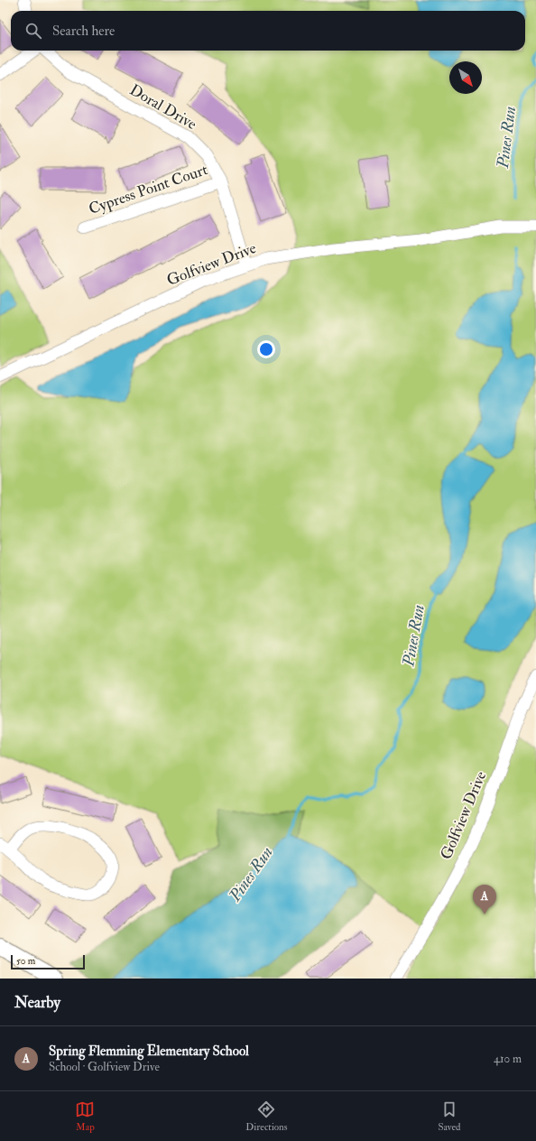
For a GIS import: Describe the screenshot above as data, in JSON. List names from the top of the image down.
{
  "streets": {
    "street": ["Doral Drive", "Cypress Point Court", "Golfview Drive"]
  },
  "crossings": [
    ["Doral Drive", "Cypress Point Court"],
    ["Doral Drive", "Golfview Drive"]
  ],
  "water": ["Pines Run"],
  "scale_bar": "50 m",
  "north": "bottom right",
  "page": {
    "search": "Search here",
    "pins": "A",
    "scale": "50 m",
    "heading": "Nearby",
    "list": [
      {
        "mark": "A",
        "name": "Spring Flemming Elementary School",
        "note": "School · Golfview Drive",
        "value": "410 m"
      }
    ],
    "nav": ["Map", "Directions", "Saved"]
  }
}
